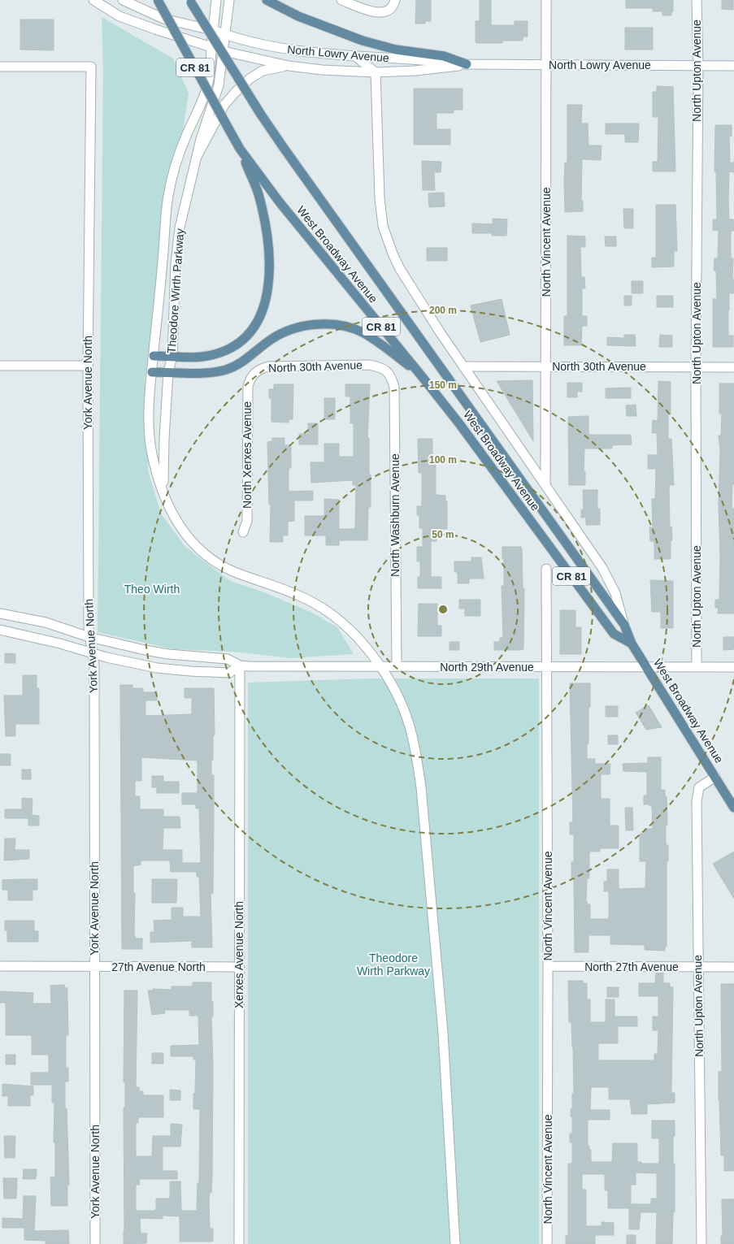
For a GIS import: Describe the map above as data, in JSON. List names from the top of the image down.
{
  "streets": {
    "main road": ["CR 81", "West Broadway Avenue"],
    "street": [
      "North Lowry Avenue",
      "North Upton Avenue",
      "North Vincent Avenue",
      "Theodore Wirth Parkway",
      "North 30th Avenue",
      "York Avenue North",
      "North Xerxes Avenue",
      "North Washburn Avenue",
      "North 29th Avenue",
      "Xerxes Avenue North",
      "27th Avenue North",
      "North 27th Avenue"
    ]
  },
  "crossings": [
    ["North Lowry Avenue", "North Upton Avenue"],
    ["North Lowry Avenue", "North Vincent Avenue"],
    ["North Lowry Avenue", "West Broadway Avenue"],
    ["North Lowry Avenue", "Theodore Wirth Parkway"],
    ["North Upton Avenue", "West Broadway Avenue"],
    ["North Upton Avenue", "North 30th Avenue"],
    ["North Upton Avenue", "North 29th Avenue"],
    ["North Upton Avenue", "North 27th Avenue"],
    ["North Vincent Avenue", "West Broadway Avenue"],
    ["North Vincent Avenue", "North 30th Avenue"],
    ["North Vincent Avenue", "North 29th Avenue"],
    ["North Vincent Avenue", "North 27th Avenue"],
    ["West Broadway Avenue", "North 30th Avenue"],
    ["West Broadway Avenue", "North 29th Avenue"],
    ["Theodore Wirth Parkway", "North 29th Avenue"],
    ["North 30th Avenue", "North Xerxes Avenue"],
    ["North 30th Avenue", "North Washburn Avenue"],
    ["York Avenue North", "27th Avenue North"],
    ["North Washburn Avenue", "North 29th Avenue"],
    ["North 29th Avenue", "Xerxes Avenue North"],
    ["Xerxes Avenue North", "27th Avenue North"]
  ],
  "parks": ["Theo Wirth", "Theodore Wirth Parkway"],
  "rings": [
    "200 m",
    "150 m",
    "100 m",
    "50 m"
  ]
}
